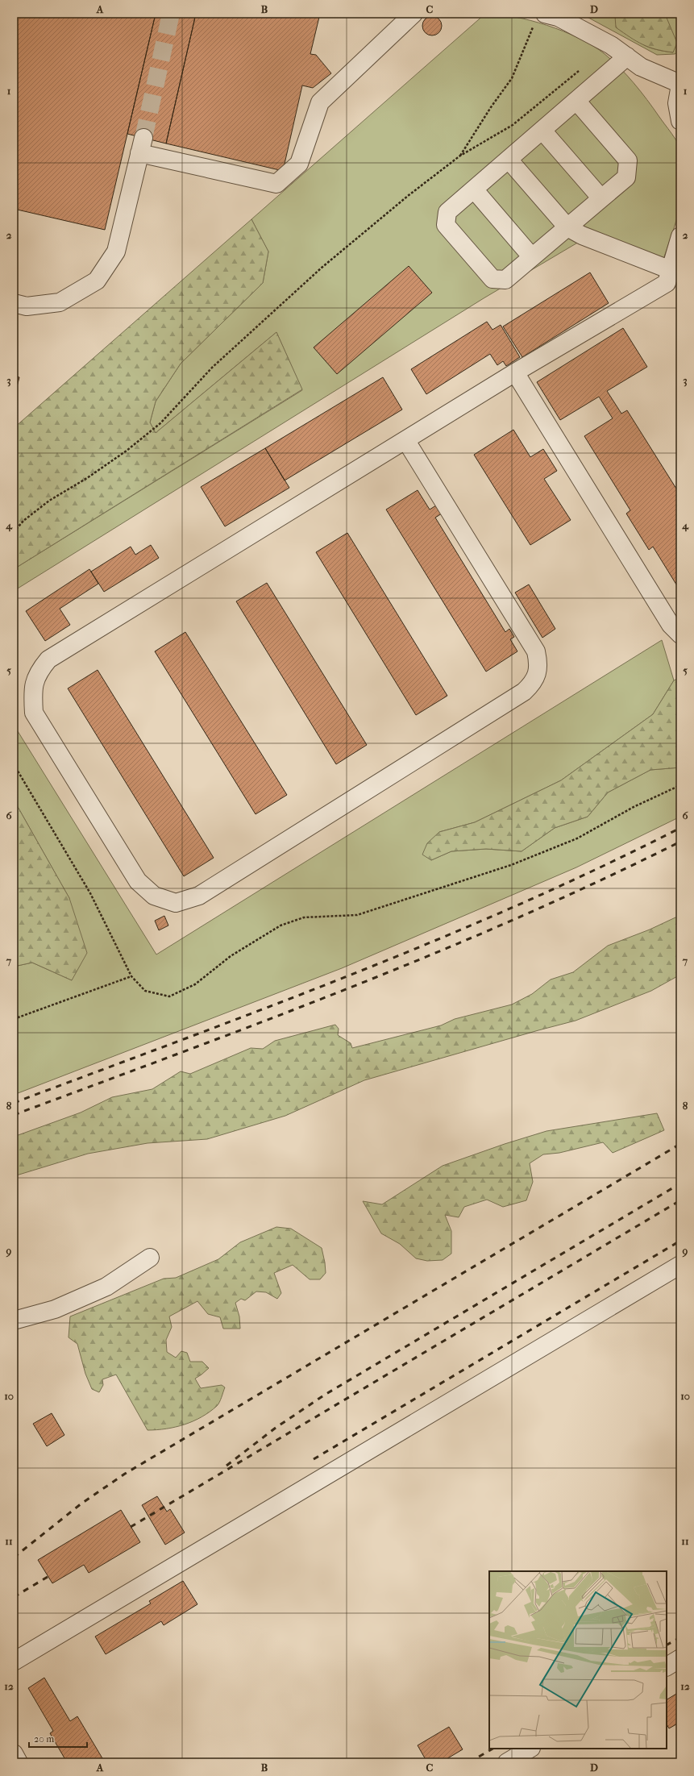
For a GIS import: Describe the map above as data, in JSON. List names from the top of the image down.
{
  "scale_bar": "20 m",
  "grid": {
    "columns": [
      "A",
      "B",
      "C",
      "D"
    ],
    "rows": [
      "1",
      "2",
      "3",
      "4",
      "5",
      "6",
      "7",
      "8",
      "9",
      "10",
      "11",
      "12"
    ]
  }
}
